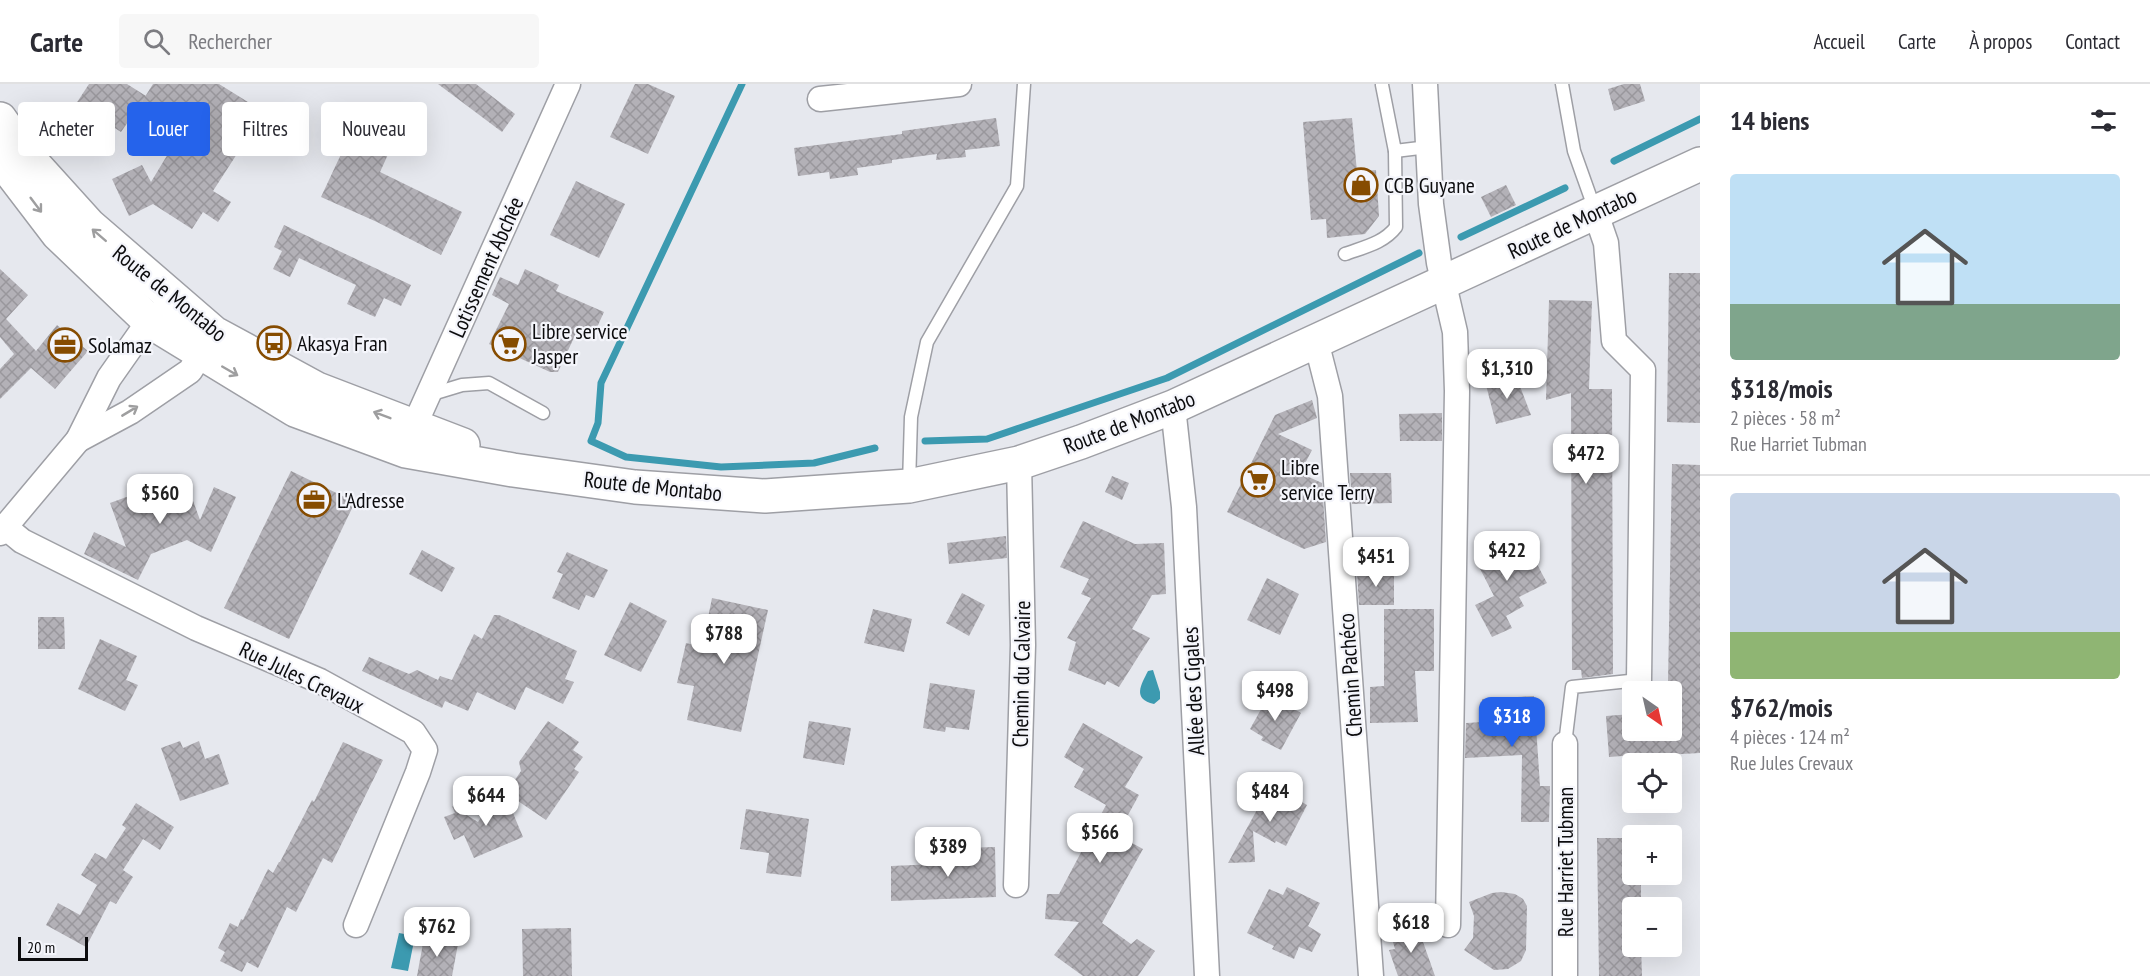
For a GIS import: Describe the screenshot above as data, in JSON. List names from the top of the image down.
{
  "streets": {
    "main road": ["Route de Montabo"],
    "street": [
      "Lotissement Abchée",
      "Chemin du Calvaire",
      "Chemin Pachéco",
      "Rue Jules Crevaux",
      "Allée des Cigales",
      "Rue Harriet Tubman"
    ]
  },
  "crossings": [
    ["Route de Montabo", "Lotissement Abchée"],
    ["Route de Montabo", "Chemin du Calvaire"],
    ["Route de Montabo", "Chemin Pachéco"],
    ["Route de Montabo", "Allée des Cigales"],
    ["Route de Montabo", "Rue Harriet Tubman"]
  ],
  "places": {
    "shop": ["CCB Guyane"],
    "bus stop": ["Akasya Fran"],
    "supermarket": ["Libre service Jasper", "Libre service Terry"],
    "office": ["Solamaz", "L'Adresse"]
  },
  "scale_bar": "20 m",
  "north": "bottom right",
  "page": {
    "header": "Carte",
    "search": "Rechercher",
    "nav": [
      "Accueil",
      "Carte",
      "À propos",
      "Contact"
    ],
    "heading": "14 biens",
    "chip": [
      "Acheter",
      "Louer",
      "Filtres",
      "Nouveau"
    ],
    "list": [
      {
        "name": "$318/mois",
        "note": "2 pièces · 58 m² · Rue Harriet Tubman"
      },
      {
        "name": "$762/mois",
        "note": "4 pièces · 124 m² · Rue Jules Crevaux"
      }
    ],
    "price": [
      "$1,310",
      "$472",
      "$560",
      "$422",
      "$451",
      "$788",
      "$498",
      "$318",
      "$484",
      "$644",
      "$566",
      "$389",
      "$618",
      "$762"
    ],
    "map_buttons": ["+", "−"],
    "scale": "20 m"
  }
}
